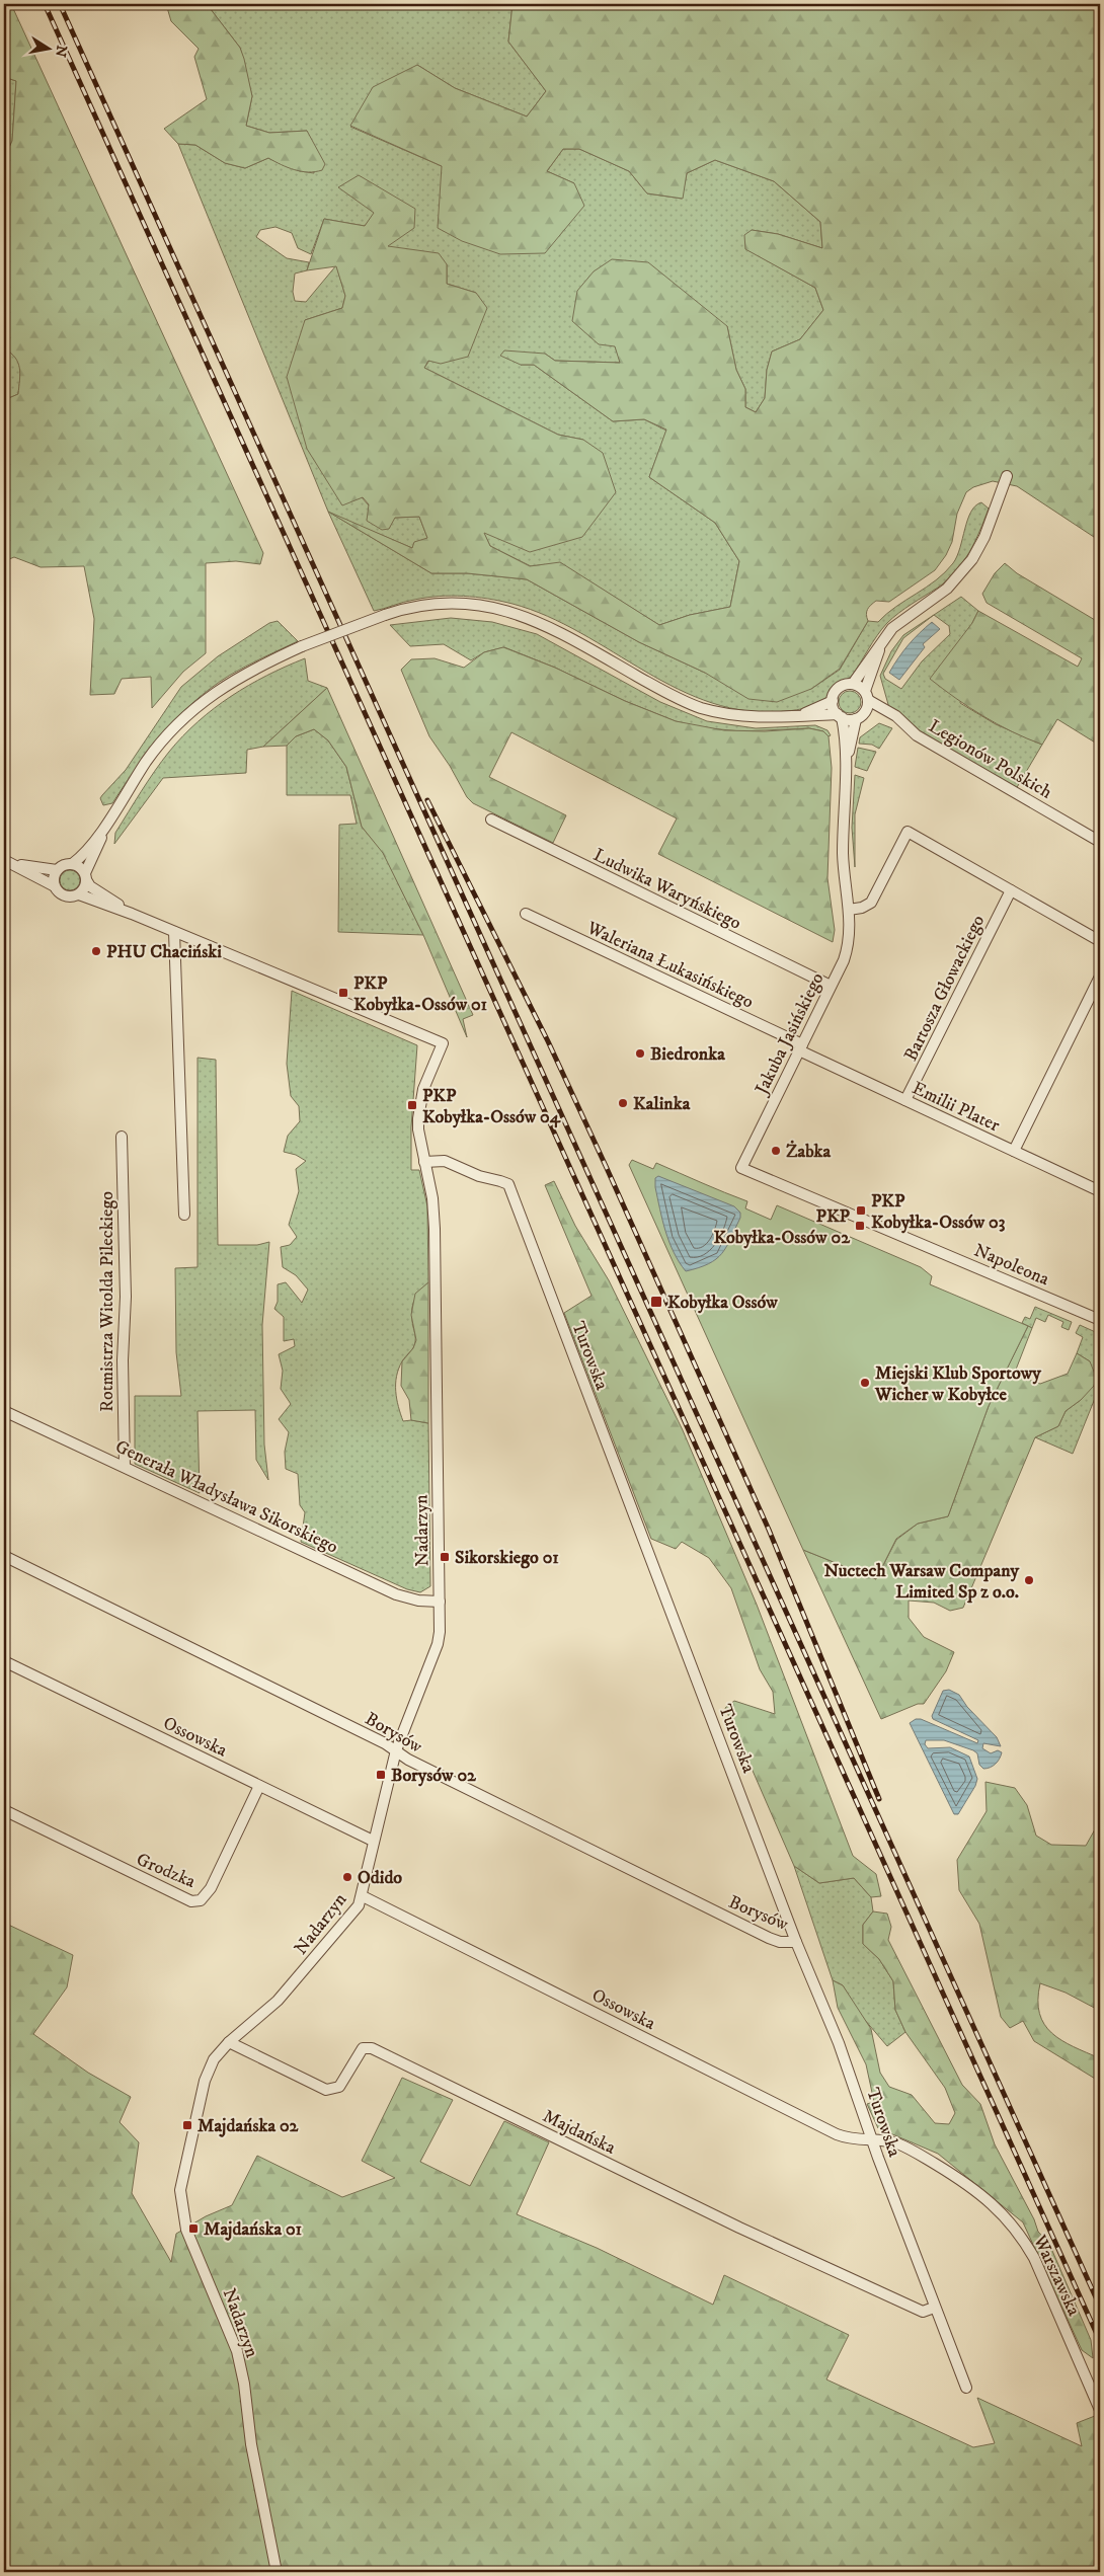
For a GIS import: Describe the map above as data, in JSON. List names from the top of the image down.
{
  "streets": {
    "street": [
      "Legionów Polskich",
      "Ludwika Waryńskiego",
      "Waleriana Łukasińskiego",
      "Bartosza Głowackiego",
      "Jakuba Jasińskiego",
      "Emilii Plater",
      "Napoleona",
      "Rotmistrza Witolda Pileckiego",
      "Turowska",
      "Generała Władysława Sikorskiego",
      "Nadarzyn",
      "Borysów",
      "Ossowska",
      "Grodzka",
      "Majdańska",
      "Warszawska"
    ]
  },
  "crossings": [
    ["Legionów Polskich", "Jakuba Jasińskiego"],
    ["Ludwika Waryńskiego", "Jakuba Jasińskiego"],
    ["Waleriana Łukasińskiego", "Jakuba Jasińskiego"],
    ["Waleriana Łukasińskiego", "Emilii Plater"],
    ["Bartosza Głowackiego", "Emilii Plater"],
    ["Jakuba Jasińskiego", "Emilii Plater"],
    ["Jakuba Jasińskiego", "Napoleona"],
    ["Rotmistrza Witolda Pileckiego", "Generała Władysława Sikorskiego"],
    ["Turowska", "Nadarzyn"],
    ["Turowska", "Borysów"],
    ["Turowska", "Ossowska"],
    ["Turowska", "Majdańska"],
    ["Turowska", "Warszawska"],
    ["Generała Władysława Sikorskiego", "Nadarzyn"],
    ["Nadarzyn", "Borysów"],
    ["Nadarzyn", "Ossowska"],
    ["Nadarzyn", "Majdańska"],
    ["Ossowska", "Grodzka"],
    ["Ossowska", "Warszawska"]
  ],
  "places": {
    "other": [
      "PHU Chaciński",
      "Biedronka",
      "Kalinka",
      "Żabka",
      "Miejski Klub Sportowy Wicher w Kobyłce",
      "Nuctech Warsaw Company Limited Sp z o.o.",
      "Odido"
    ],
    "transit": [
      "PKP Kobyłka-Ossów 01",
      "PKP Kobyłka-Ossów 04",
      "PKP Kobyłka-Ossów 03",
      "PKP Kobyłka-Ossów 02",
      "Kobyłka Ossów",
      "Sikorskiego 01",
      "Borysów 02",
      "Majdańska 02",
      "Majdańska 01"
    ]
  },
  "north": "right"
}
